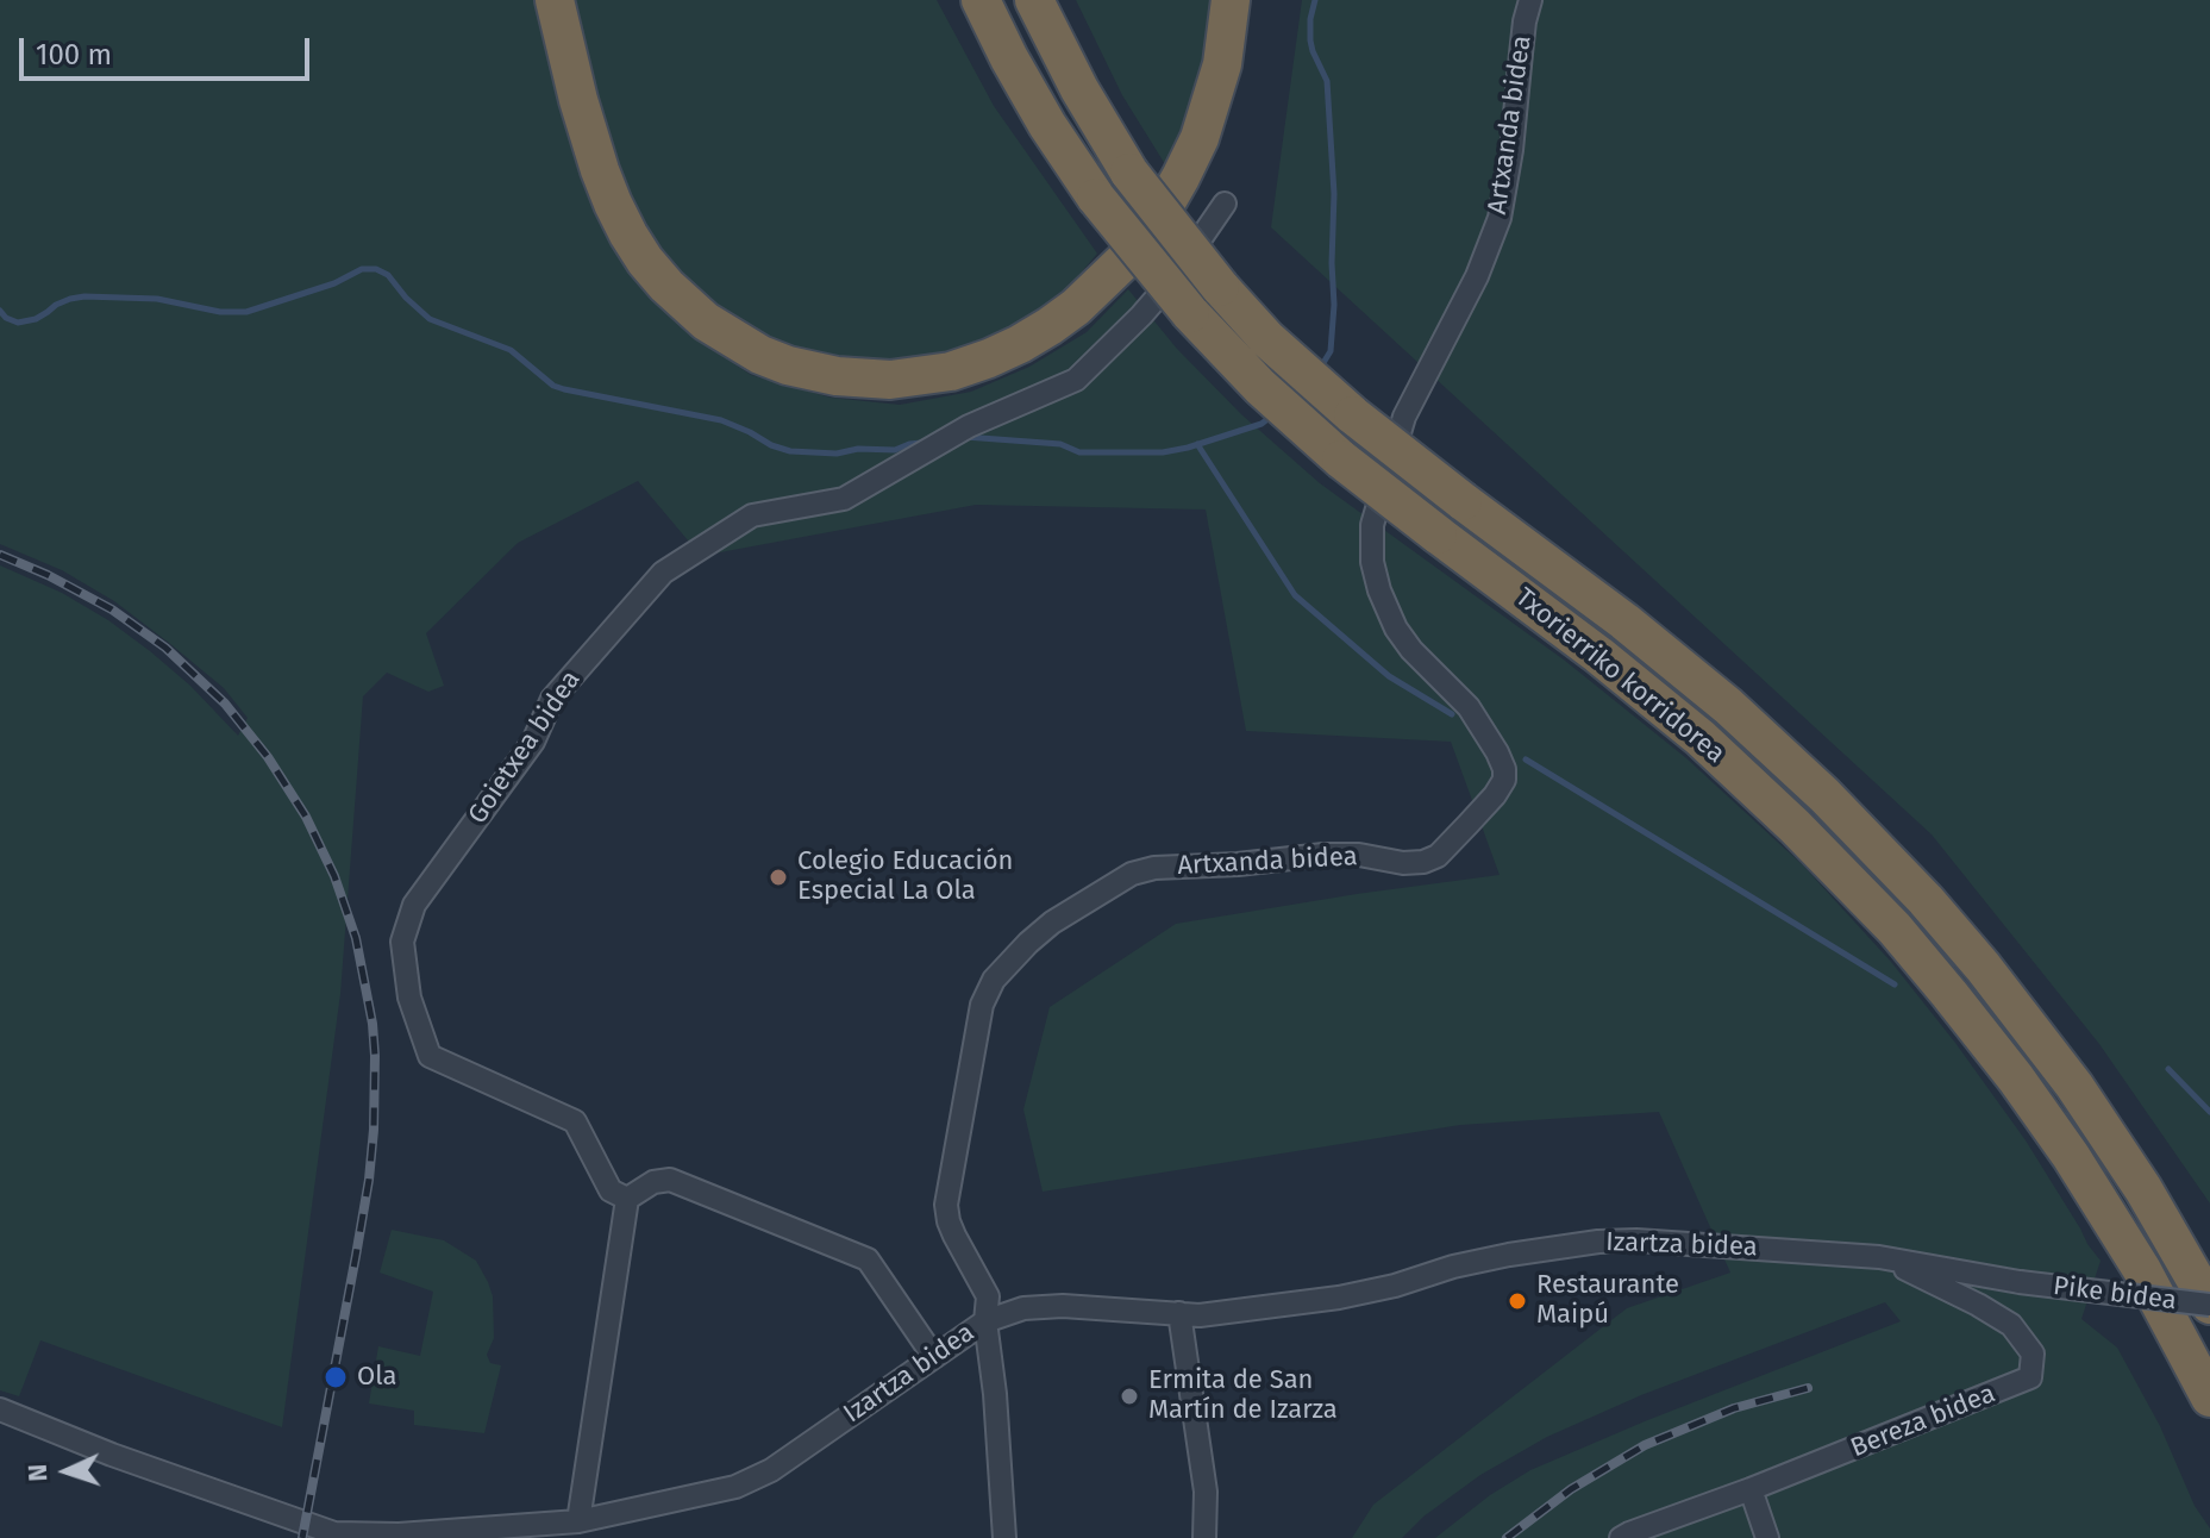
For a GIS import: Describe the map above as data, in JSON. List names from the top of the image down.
{
  "streets": {
    "highway": ["Txorierriko korridorea"],
    "street": [
      "Artxanda bidea",
      "Goietxea bidea",
      "Izartza bidea",
      "Pike bidea",
      "Bereza bidea"
    ]
  },
  "crossings": [
    ["Artxanda bidea", "Izartza bidea"],
    ["Txorierriko korridorea", "Pike bidea"],
    ["Izartza bidea", "Pike bidea"],
    ["Izartza bidea", "Bereza bidea"]
  ],
  "places": [
    "Colegio Educación Especial La Ola",
    "Restaurante Maipú",
    "Ola",
    "Ermita de San Martín de Izarza"
  ],
  "scale_bar": "100 m",
  "north": "left"
}
